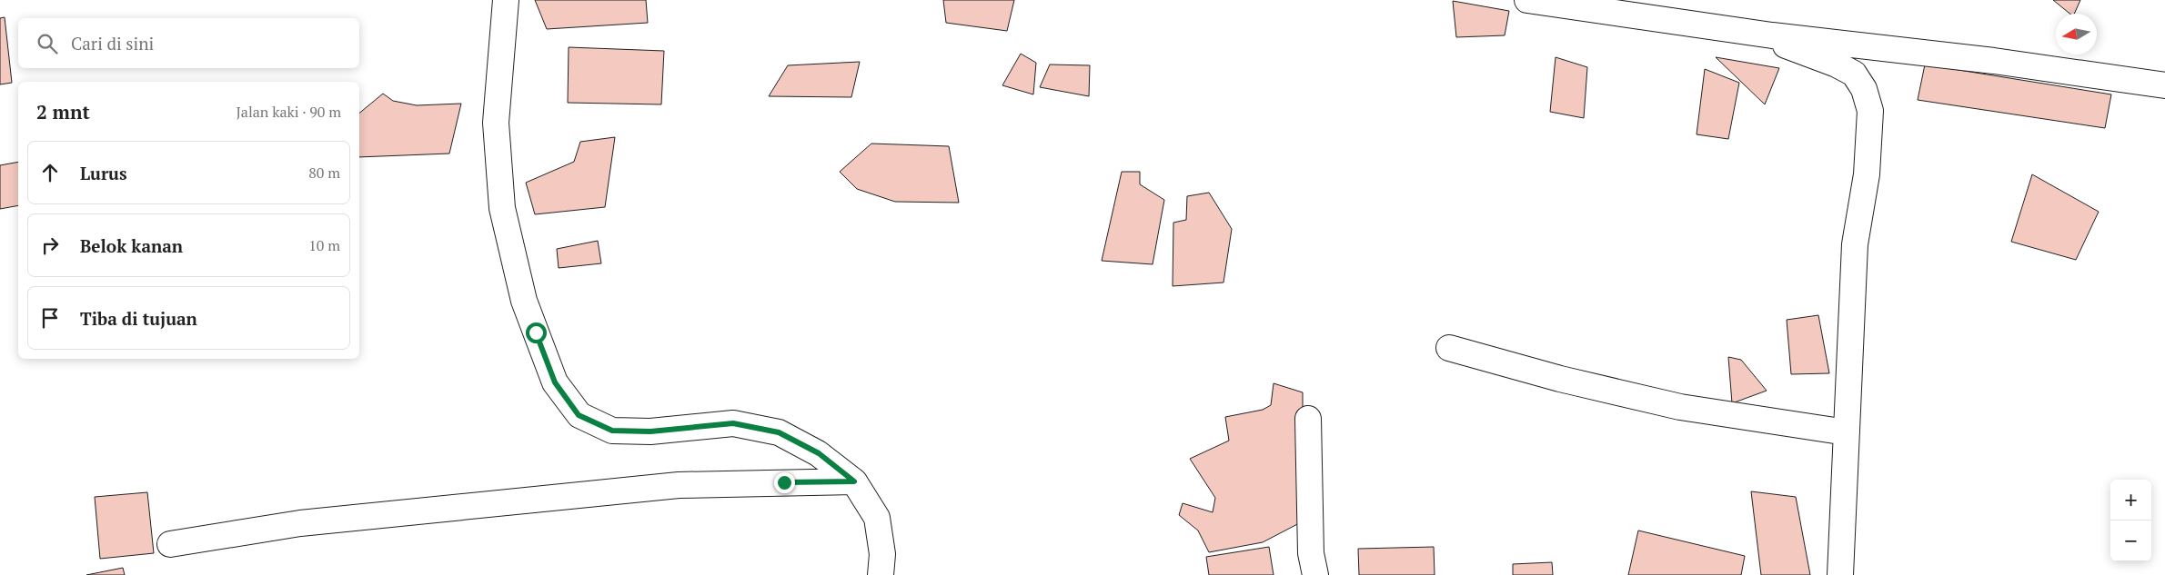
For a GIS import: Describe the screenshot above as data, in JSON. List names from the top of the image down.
{
  "north": "left",
  "page": {
    "search": "Cari di sini",
    "heading": ["2 mnt", "Jalan kaki · 90 m"],
    "list": [
      ["Lurus", "80 m"],
      ["Belok kanan", "10 m"],
      "Tiba di tujuan"
    ],
    "map_buttons": ["+", "−"]
  }
}
